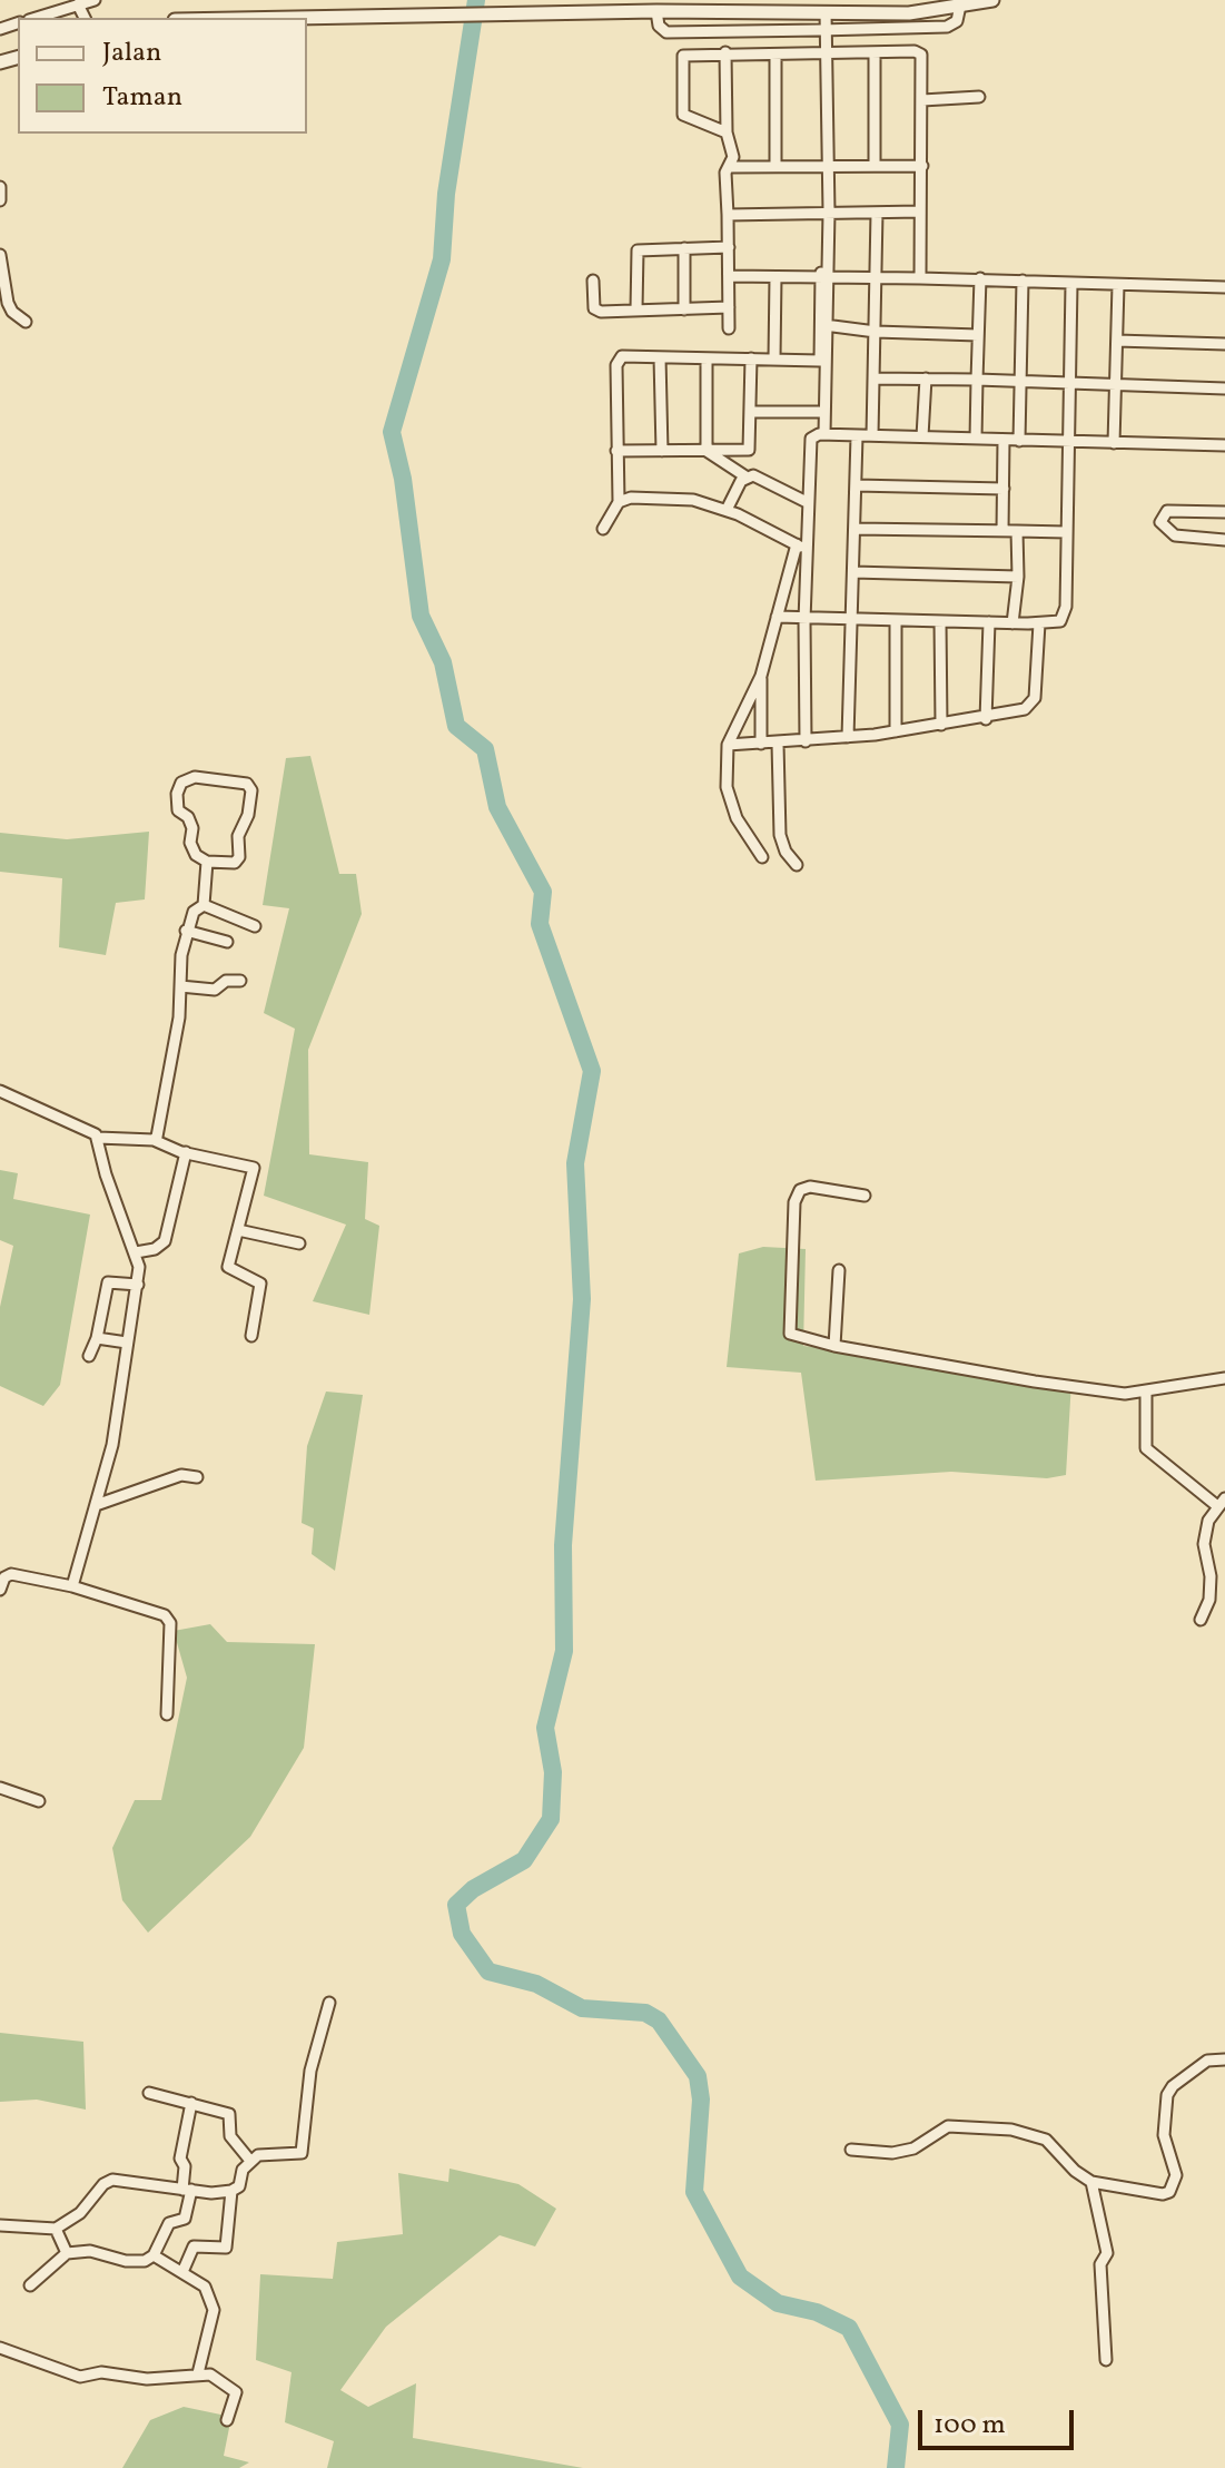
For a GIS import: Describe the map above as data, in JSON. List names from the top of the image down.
{
  "legend": ["Jalan", "Taman"],
  "scale_bar": "100 m"
}
